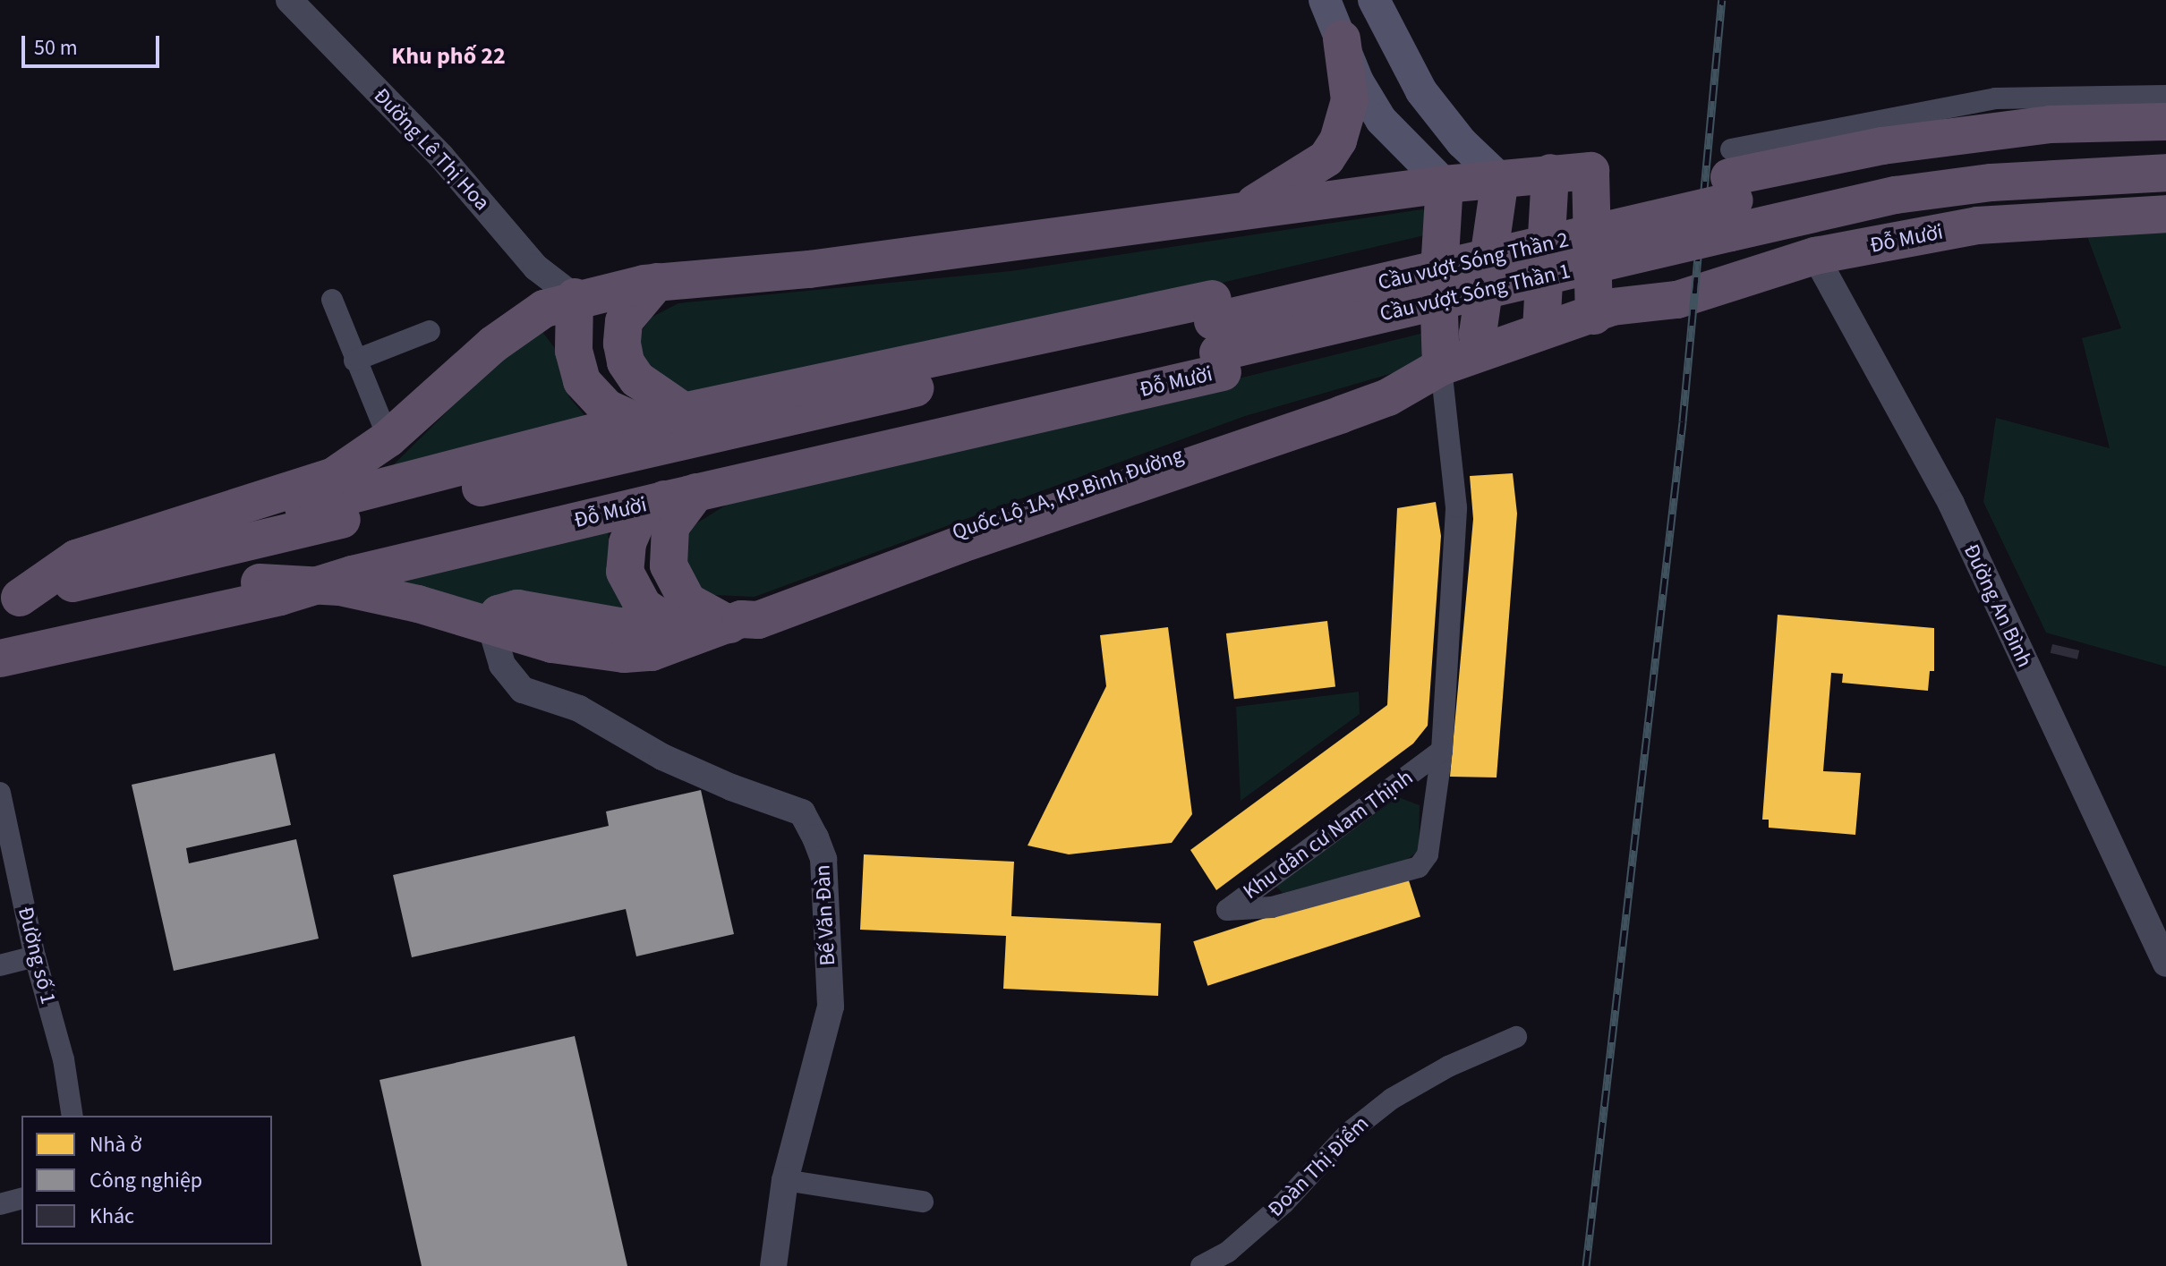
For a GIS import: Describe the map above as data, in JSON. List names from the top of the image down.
{
  "streets": {
    "highway": ["Đỗ Mười", "Cầu vượt Sóng Thần 2", "Cầu vượt Sóng Thần 1"],
    "street": [
      "Đường Lê Thị Hoa",
      "Đường An Bình",
      "Khu dân cư Nam Thịnh",
      "Bế Văn Đàn",
      "Đường số 1",
      "Đoàn Thị Điểm"
    ]
  },
  "crossings": [
    ["Đỗ Mười", "Cầu vượt Sóng Thần 2"],
    ["Đỗ Mười", "Cầu vượt Sóng Thần 1"],
    ["Đỗ Mười", "Đường An Bình"],
    ["Đỗ Mười", "Khu dân cư Nam Thịnh"],
    ["Cầu vượt Sóng Thần 2", "Cầu vượt Sóng Thần 1"]
  ],
  "districts": ["Khu phố 22"],
  "legend": ["Nhà ở", "Công nghiệp", "Khác"],
  "scale_bar": "50 m"
}
